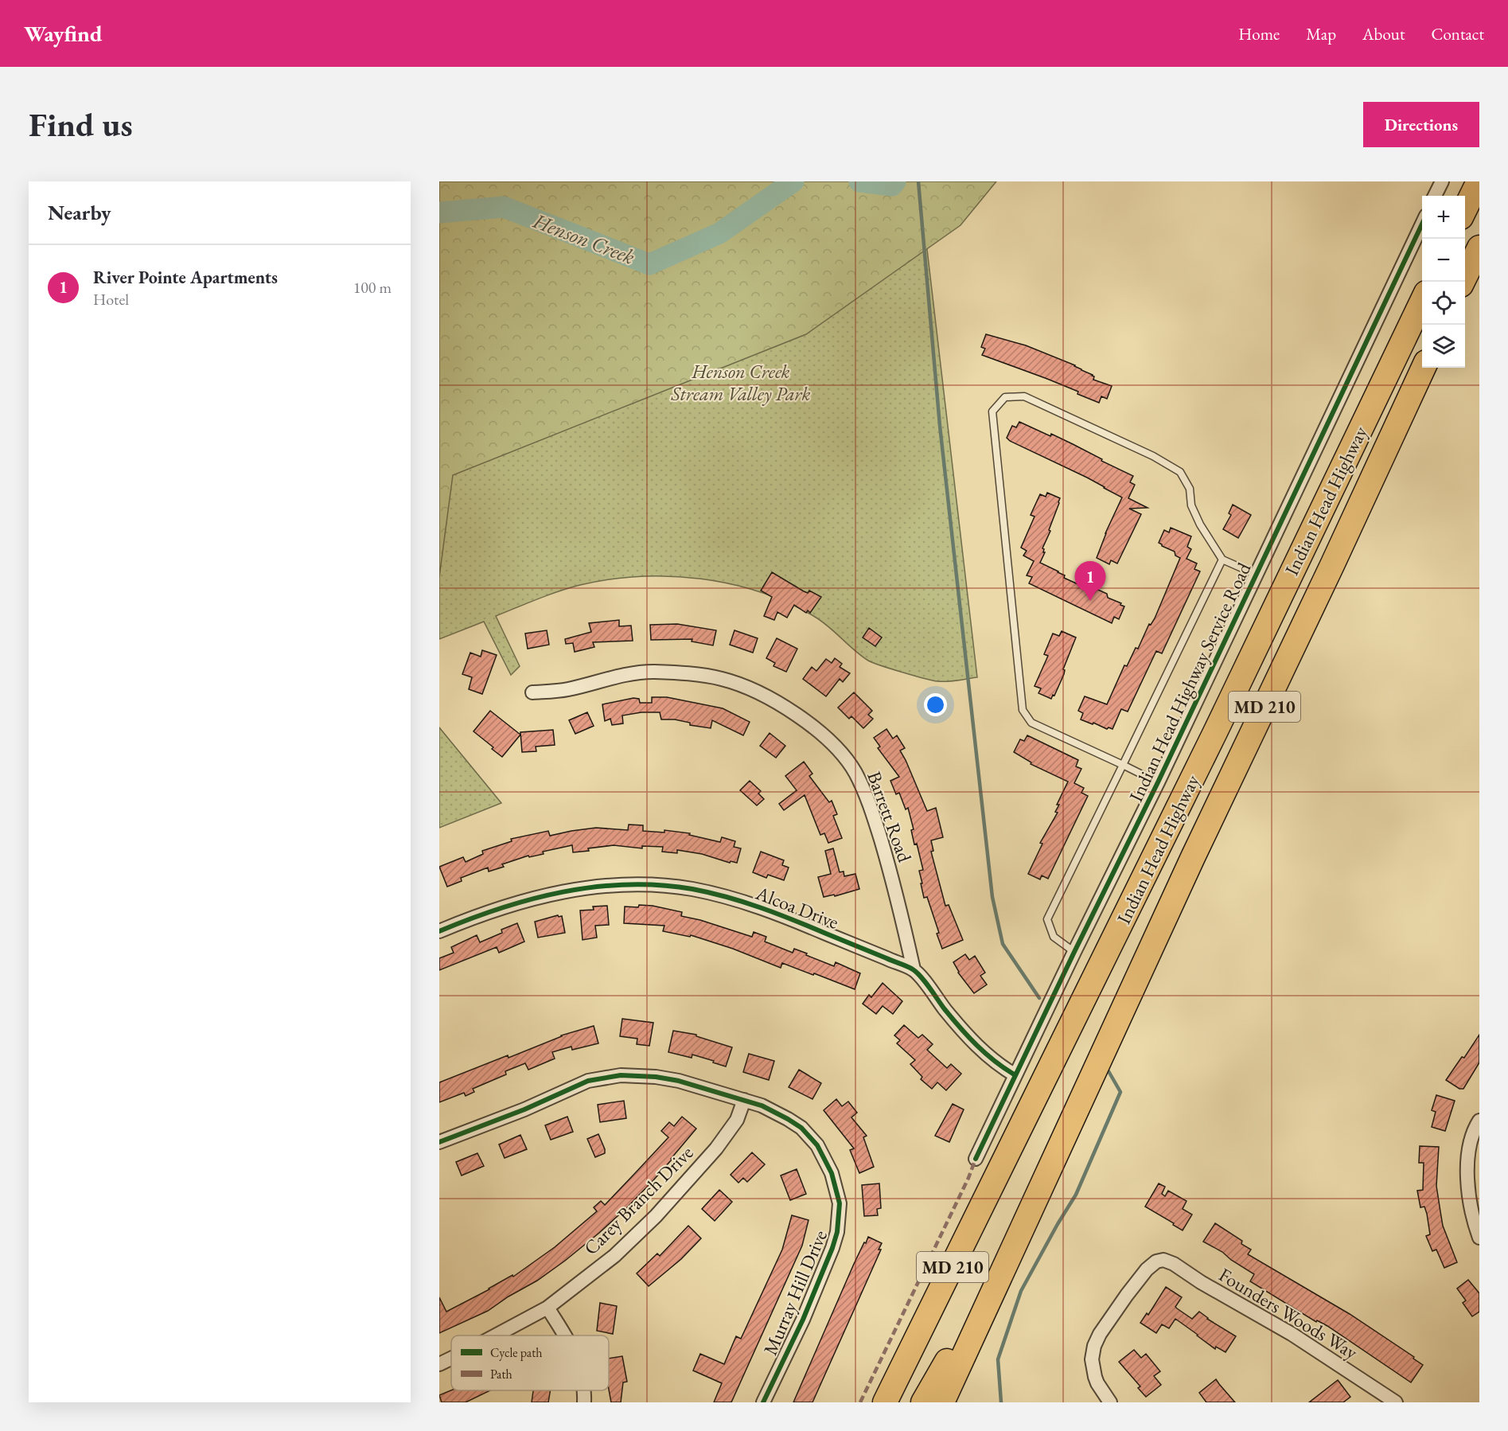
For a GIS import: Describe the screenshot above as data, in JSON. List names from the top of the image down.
{
  "streets": {
    "highway": ["Indian Head Highway", "MD 210"],
    "street": [
      "Indian Head Highway Service Road",
      "Barrett Road",
      "Alcoa Drive",
      "Carey Branch Drive",
      "Murray Hill Drive",
      "Founders Woods Way"
    ]
  },
  "crossings": [
    ["Indian Head Highway Service Road", "Alcoa Drive"],
    ["Barrett Road", "Alcoa Drive"],
    ["Carey Branch Drive", "Murray Hill Drive"]
  ],
  "water": ["Henson Creek"],
  "parks": ["Henson Creek Stream Valley Park"],
  "legend": ["Cycle path", "Path"],
  "page": {
    "header": "Wayfind",
    "nav": [
      "Home",
      "Map",
      "About",
      "Contact"
    ],
    "buttons": "Directions",
    "title": "Find us",
    "heading": "Nearby",
    "map_buttons": ["+", "−"],
    "list": [
      {
        "mark": "1",
        "name": "River Pointe Apartments",
        "note": "Hotel",
        "value": "100 m"
      }
    ],
    "pins": "1"
  }
}
